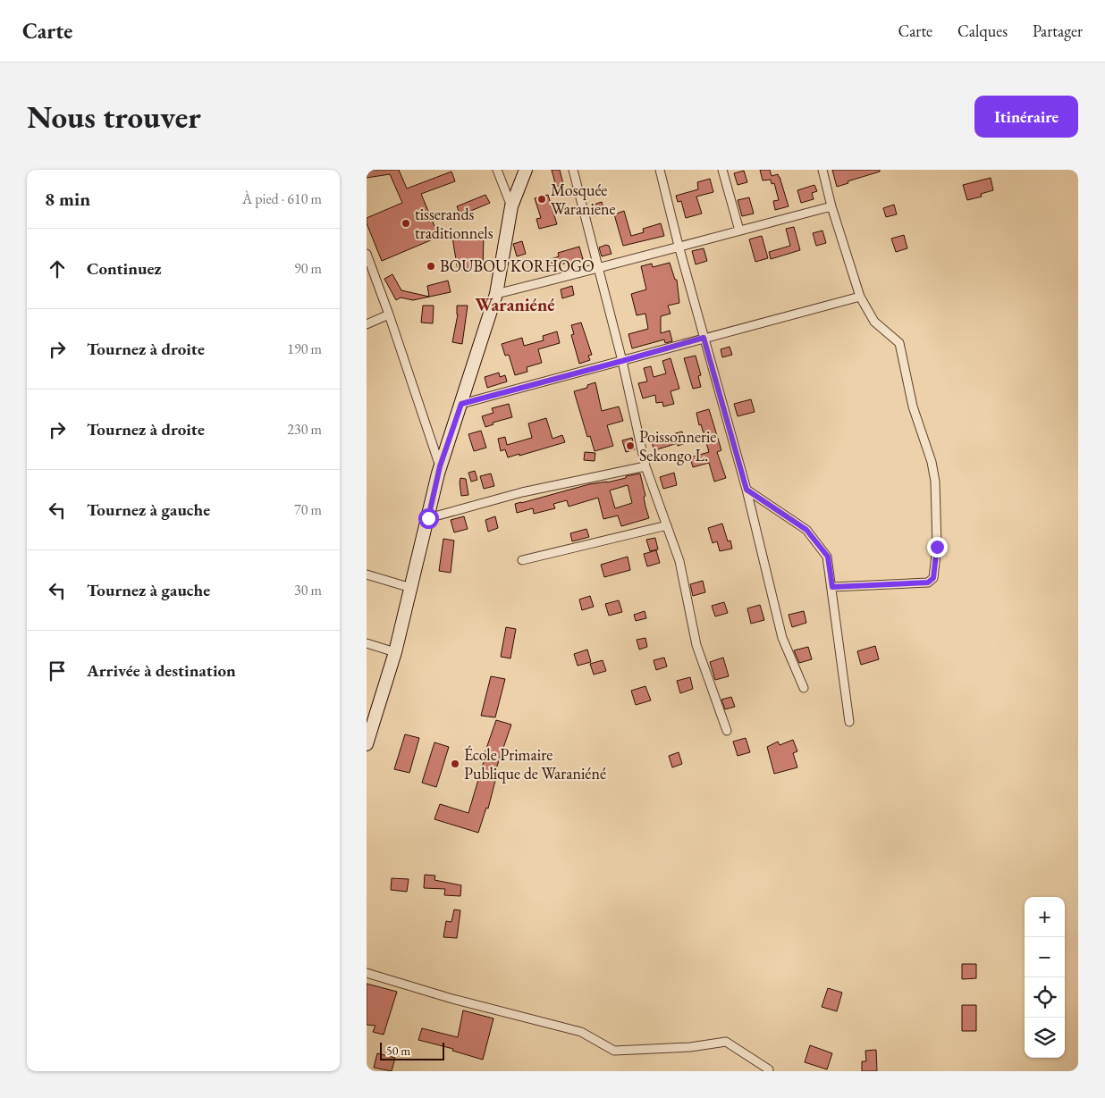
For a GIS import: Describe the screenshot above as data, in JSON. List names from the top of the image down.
{
  "districts": ["Waraniéné"],
  "places": [
    "Mosquée Waraniene",
    "tisserands traditionnels",
    "BOUBOU KORHOGO",
    "Poissonnerie Sekongo L.",
    "École Primaire Publique de Waraniéné"
  ],
  "scale_bar": "50 m",
  "page": {
    "header": "Carte",
    "nav": ["Carte", "Calques", "Partager"],
    "buttons": "Itinéraire",
    "title": "Nous trouver",
    "heading": ["8 min", "À pied · 610 m"],
    "list": [
      ["Continuez", "90 m"],
      ["Tournez à droite", "190 m"],
      ["Tournez à droite", "230 m"],
      ["Tournez à gauche", "70 m"],
      ["Tournez à gauche", "30 m"],
      "Arrivée à destination"
    ],
    "map_buttons": ["+", "−"],
    "scale": "50 m"
  }
}
